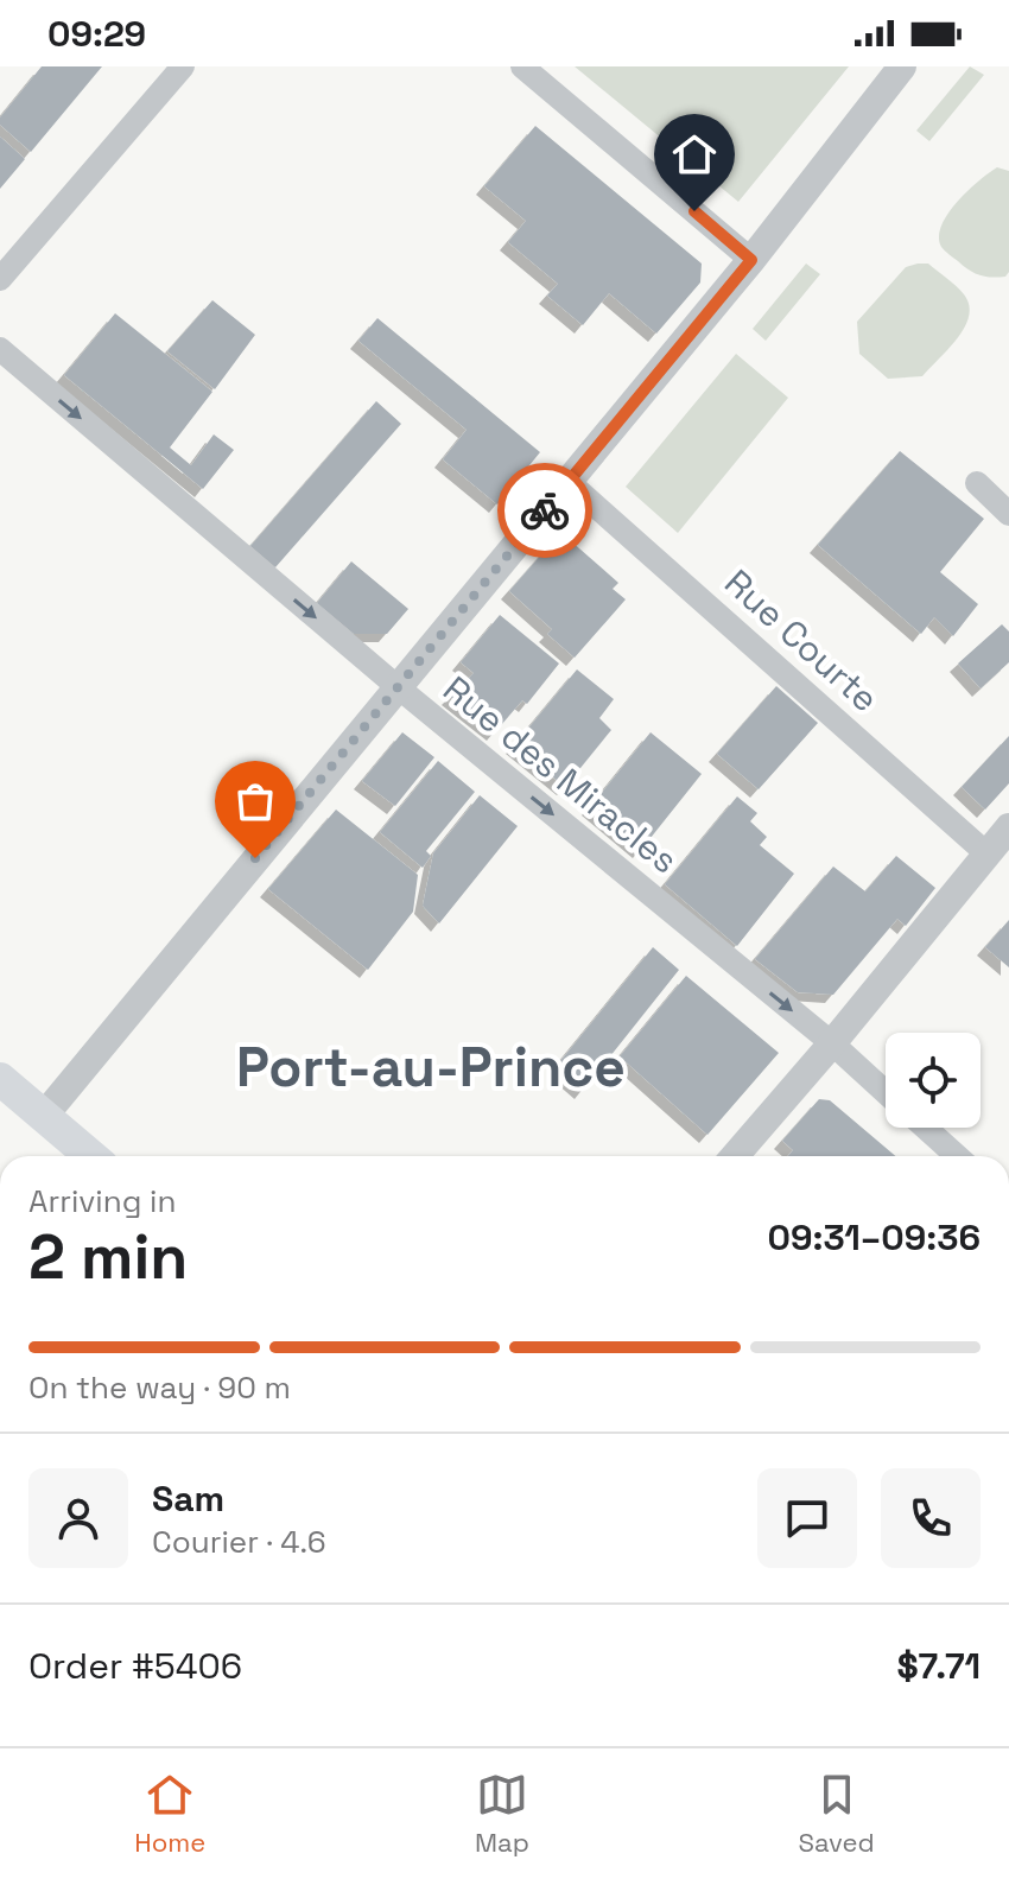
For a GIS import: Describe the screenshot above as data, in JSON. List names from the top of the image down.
{
  "streets": {
    "street": ["Rue Courte", "Rue des Miracles"]
  },
  "one_way": ["Rue des Miracles"],
  "districts": ["Port-au-Prince"],
  "page": {
    "status": "09:29",
    "heading": ["2 min", "Arriving in", "09:31–09:36"],
    "panel": [
      "Sam",
      "Courier · 4.6",
      "Order #5406",
      "$7.71"
    ],
    "bar": "On the way · 90 m",
    "tabs": ["Home", "Map", "Saved"]
  }
}
